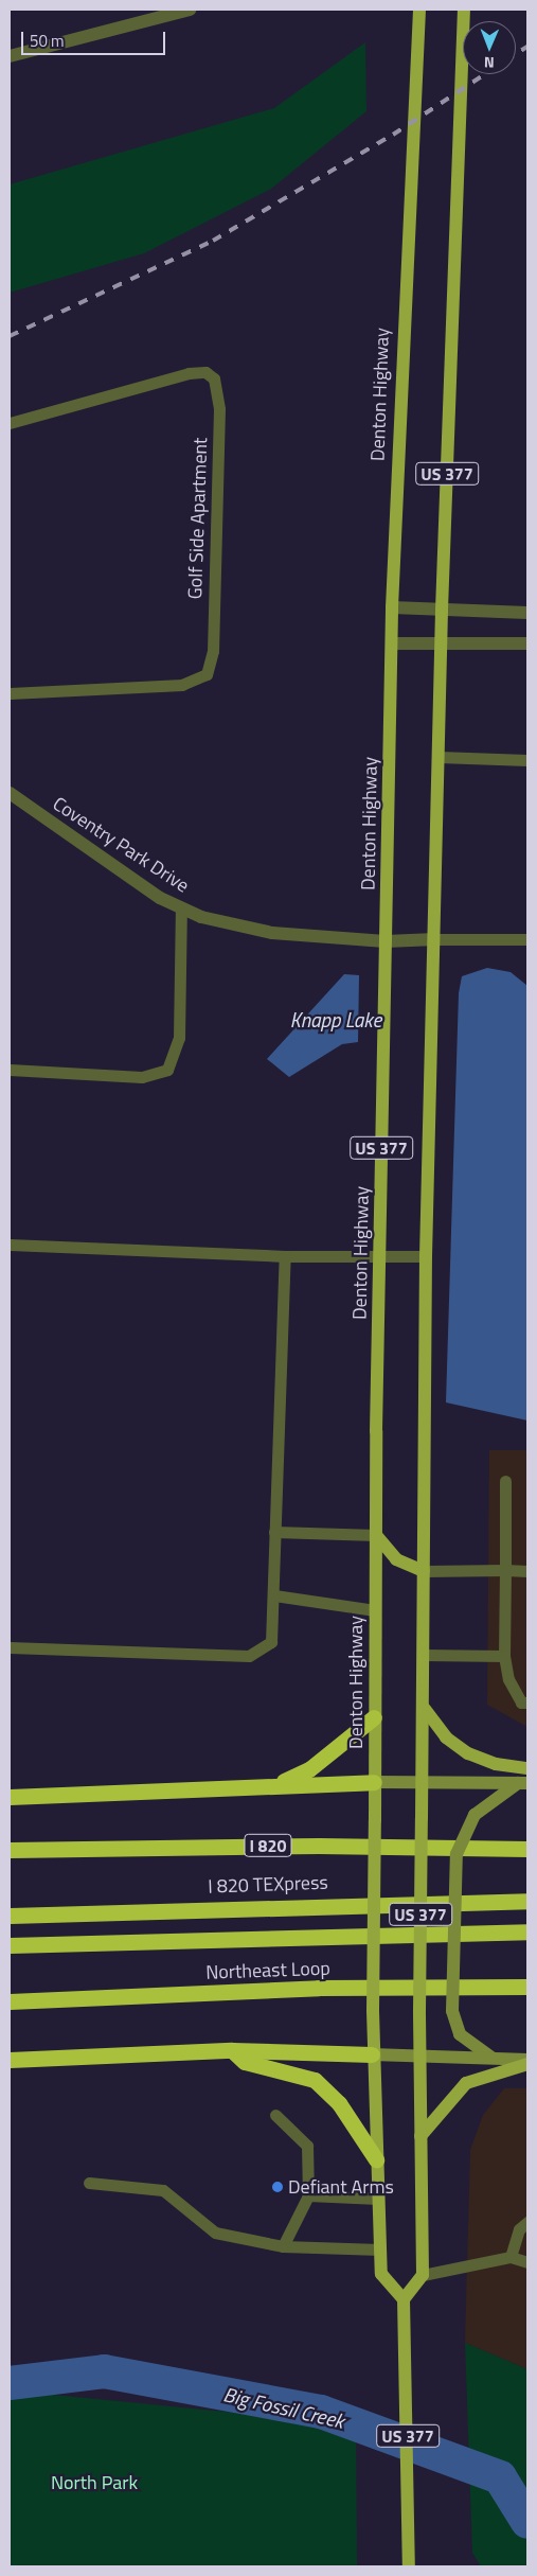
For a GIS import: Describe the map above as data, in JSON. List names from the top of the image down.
{
  "streets": {
    "highway": ["I 820", "I 820 TEXpress", "Northeast Loop"],
    "main road": ["Denton Highway", "US 377"],
    "street": ["Coventry Park Drive"],
    "lane": ["Golf Side Apartment"]
  },
  "crossings": [
    ["Denton Highway", "US 377"],
    ["Denton Highway", "Coventry Park Drive"],
    ["US 377", "Coventry Park Drive"]
  ],
  "water": ["Knapp Lake", "Big Fossil Creek"],
  "parks": ["North Park"],
  "places": ["Defiant Arms"],
  "scale_bar": "50 m",
  "north": "bottom"
}
